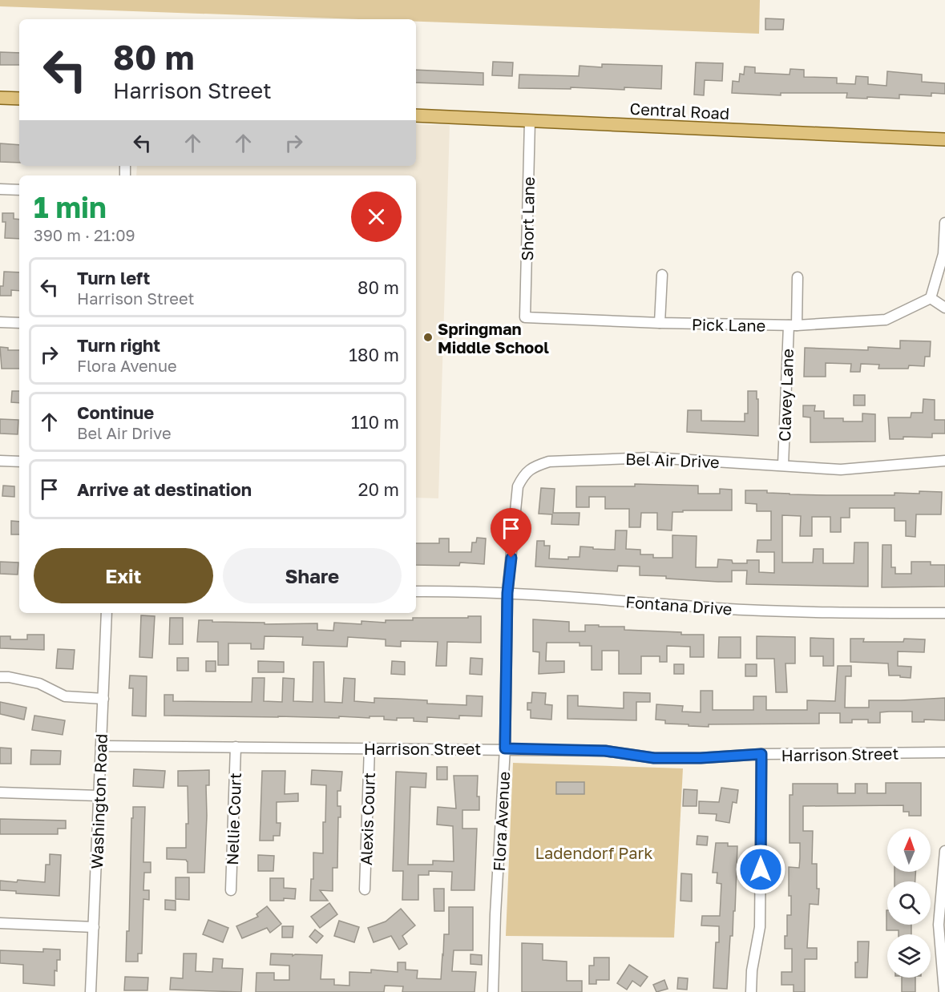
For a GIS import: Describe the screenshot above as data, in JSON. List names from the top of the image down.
{
  "streets": {
    "main road": ["Central Road"],
    "street": [
      "Short Lane",
      "Pick Lane",
      "Clavey Lane",
      "Bel Air Drive",
      "Fontana Drive",
      "Harrison Street",
      "Washington Road",
      "Nellie Court",
      "Alexis Court",
      "Flora Avenue"
    ]
  },
  "crossings": [
    ["Central Road", "Short Lane"],
    ["Short Lane", "Pick Lane"],
    ["Pick Lane", "Clavey Lane"],
    ["Clavey Lane", "Bel Air Drive"],
    ["Bel Air Drive", "Fontana Drive"],
    ["Bel Air Drive", "Flora Avenue"],
    ["Fontana Drive", "Flora Avenue"],
    ["Harrison Street", "Washington Road"],
    ["Harrison Street", "Nellie Court"],
    ["Harrison Street", "Alexis Court"],
    ["Harrison Street", "Flora Avenue"]
  ],
  "parks": ["Ladendorf Park"],
  "places": ["Springman Middle School"],
  "north": "top",
  "page": {
    "turn": ["80 m", "Harrison Street"],
    "heading": ["1 min", "390 m · 21:09"],
    "list": [
      {
        "name": "Turn left",
        "note": "Harrison Street",
        "value": "80 m"
      },
      {
        "name": "Turn right",
        "note": "Flora Avenue",
        "value": "180 m"
      },
      {
        "name": "Continue",
        "note": "Bel Air Drive",
        "value": "110 m"
      },
      {
        "name": "Arrive at destination",
        "value": "20 m"
      }
    ],
    "buttons": ["Exit", "Share"]
  }
}
